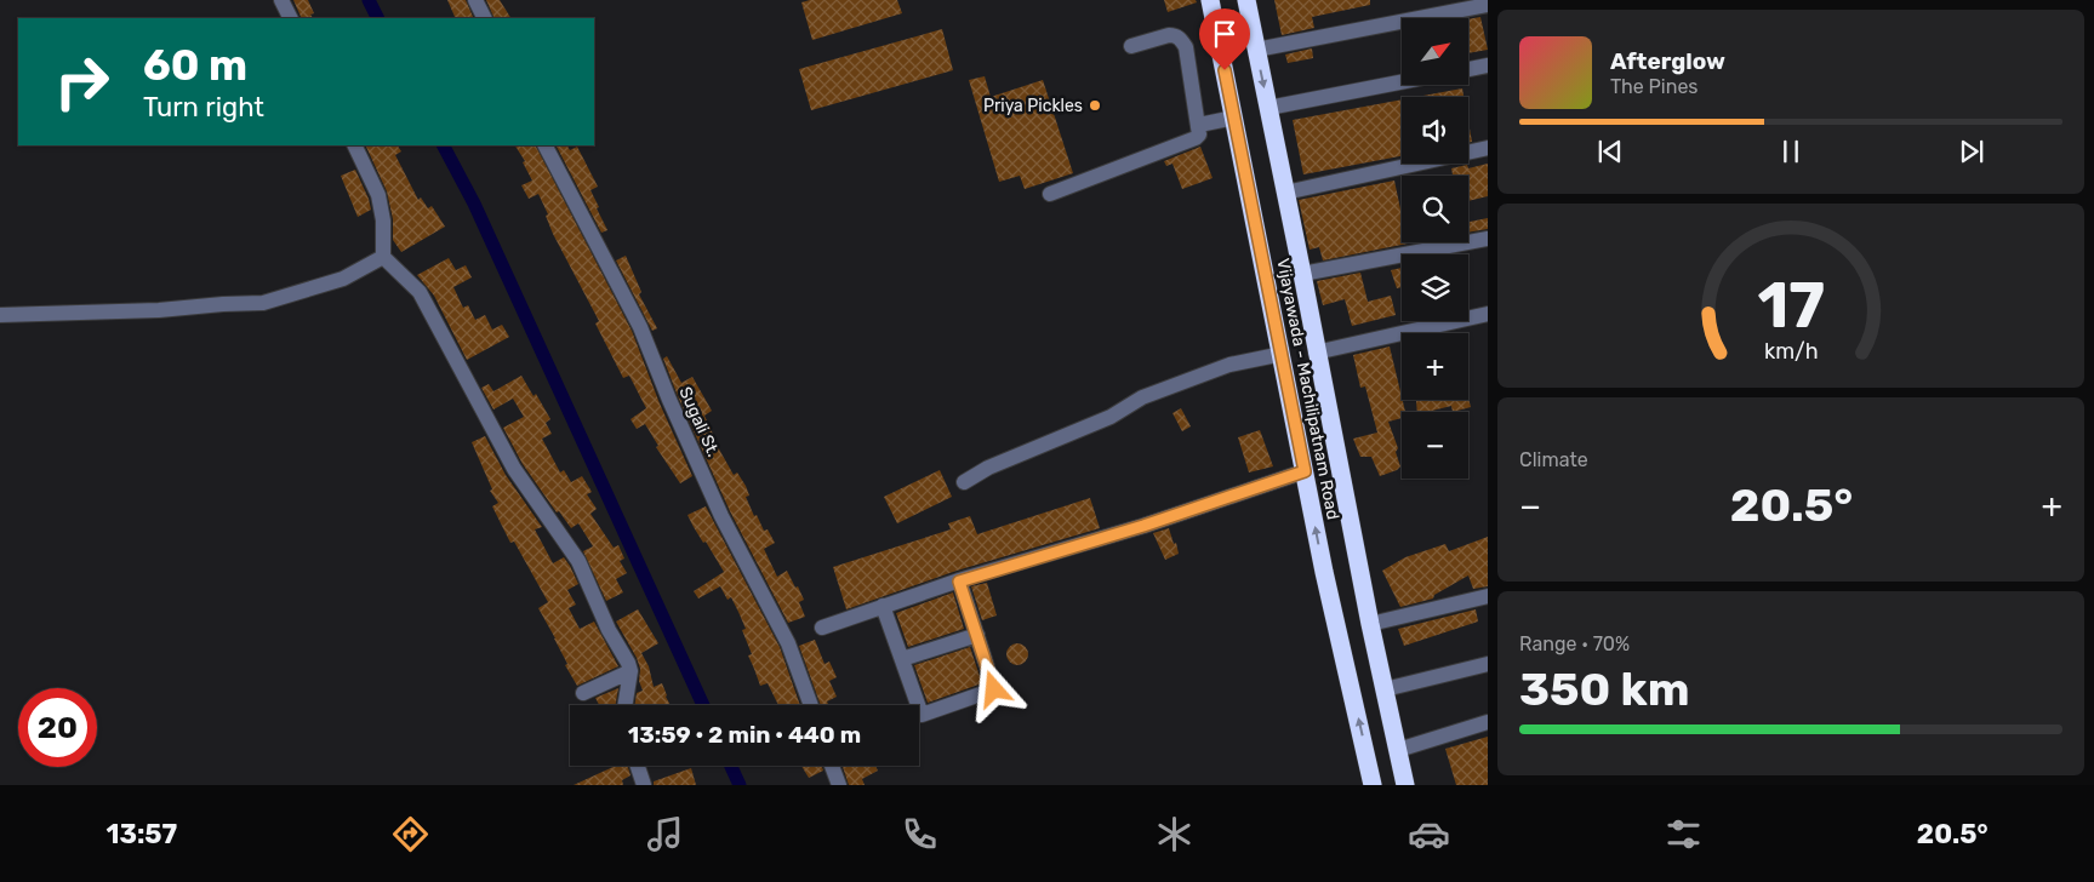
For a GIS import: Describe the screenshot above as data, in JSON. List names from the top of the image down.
{
  "streets": {
    "highway": ["Vijayawada - Machilipatnam Road"],
    "street": ["Sugali St."]
  },
  "places": ["Priya Pickles"],
  "north": "top right",
  "page": {
    "map_buttons": ["+", "−"],
    "turn": ["60 m", "Turn right"],
    "song": ["Afterglow", "The Pines"],
    "tile": [
      "Climate",
      ["Range · 70%", "350 km"]
    ],
    "heat": ["−", "20.5°", "+"],
    "limit": "20",
    "trip": "13:59 · 2 min · 440 m",
    "tabs": ["13:57", "20.5°"],
    "gauge": ["17", "km/h"]
  }
}
